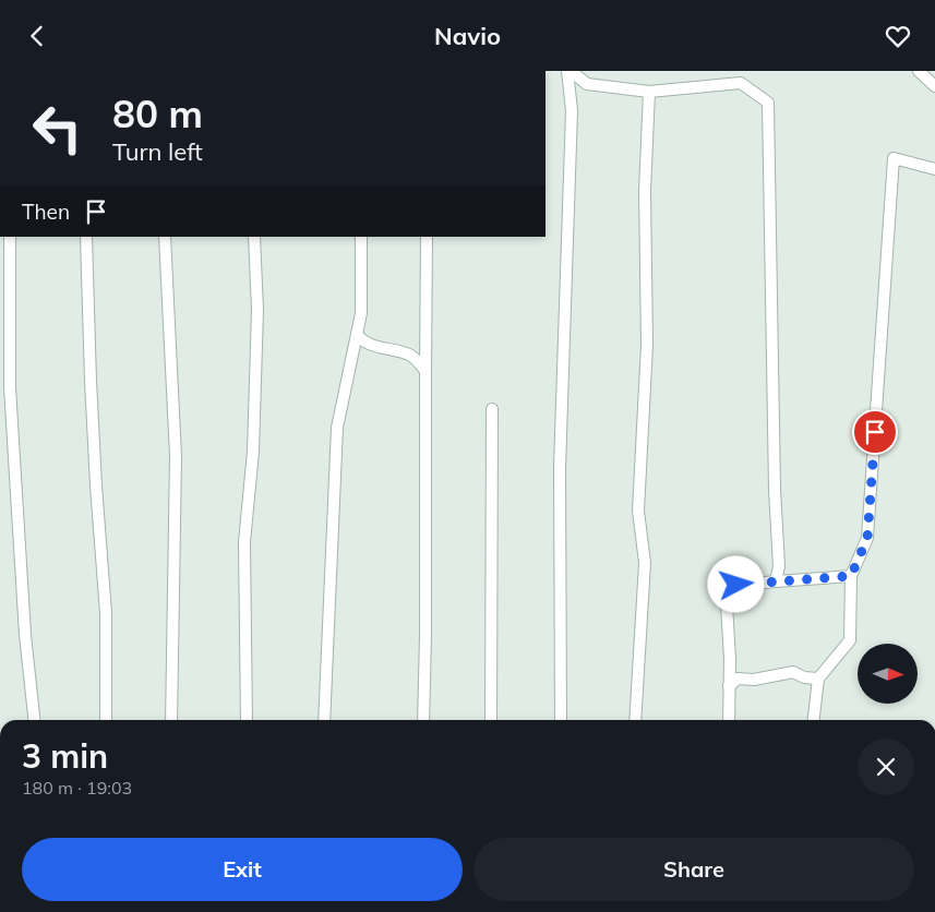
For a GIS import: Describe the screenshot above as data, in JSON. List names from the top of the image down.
{
  "north": "right",
  "page": {
    "header": "Navio",
    "turn": ["80 m", "Turn left"],
    "then": "Then",
    "heading": ["3 min", "180 m · 19:03"],
    "buttons": ["Exit", "Share"]
  }
}
